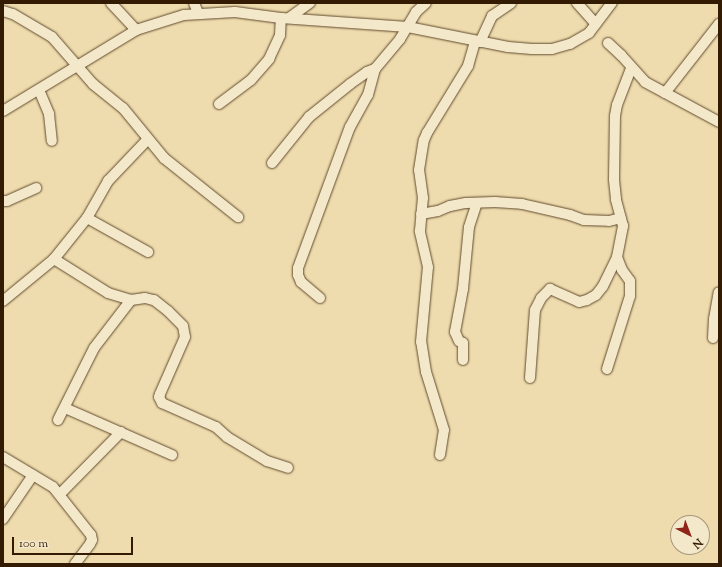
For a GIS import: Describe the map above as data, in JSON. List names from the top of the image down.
{
  "scale_bar": "100 m",
  "north": "bottom right"
}
